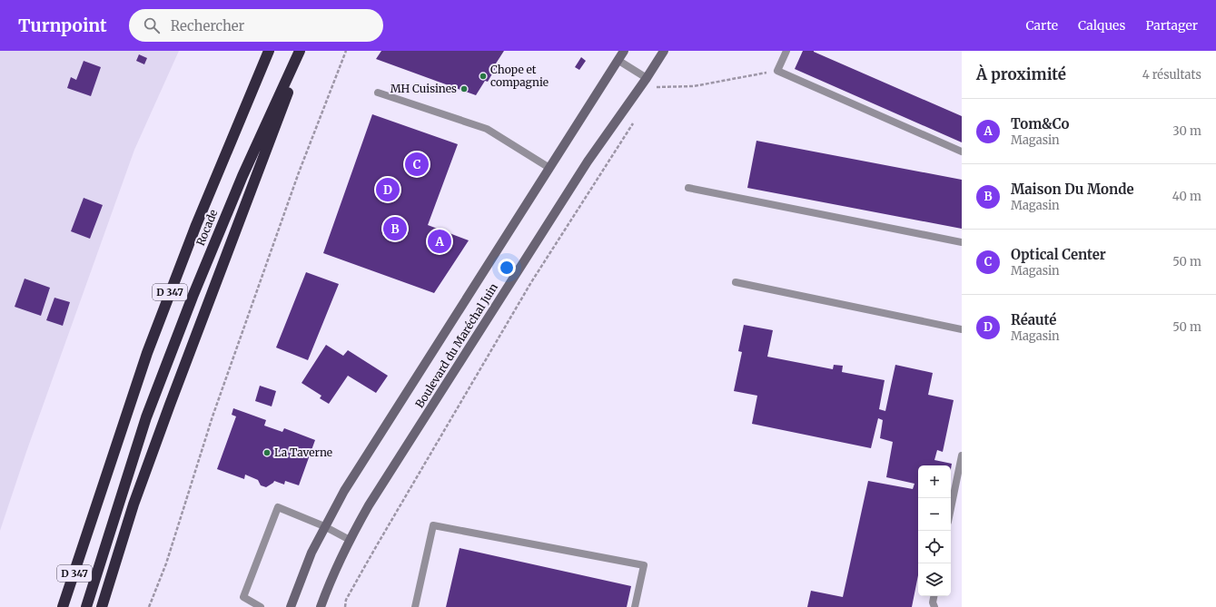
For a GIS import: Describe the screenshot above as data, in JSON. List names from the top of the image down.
{
  "streets": {
    "highway": ["Rocade", "D 347"],
    "main road": ["Boulevard du Maréchal Juin"]
  },
  "places": ["Chope et compagnie", "MH Cuisines", "La Taverne"],
  "page": {
    "header": "Turnpoint",
    "search": "Rechercher",
    "nav": ["Carte", "Calques", "Partager"],
    "heading": ["À proximité", "4 résultats"],
    "list": [
      {
        "mark": "A",
        "name": "Tom&Co",
        "note": "Magasin",
        "value": "30 m"
      },
      {
        "mark": "B",
        "name": "Maison Du Monde",
        "note": "Magasin",
        "value": "40 m"
      },
      {
        "mark": "C",
        "name": "Optical Center",
        "note": "Magasin",
        "value": "50 m"
      },
      {
        "mark": "D",
        "name": "Réauté",
        "note": "Magasin",
        "value": "50 m"
      }
    ],
    "pins": [
      "C",
      "D",
      "B",
      "A"
    ],
    "map_buttons": ["+", "−"]
  }
}
